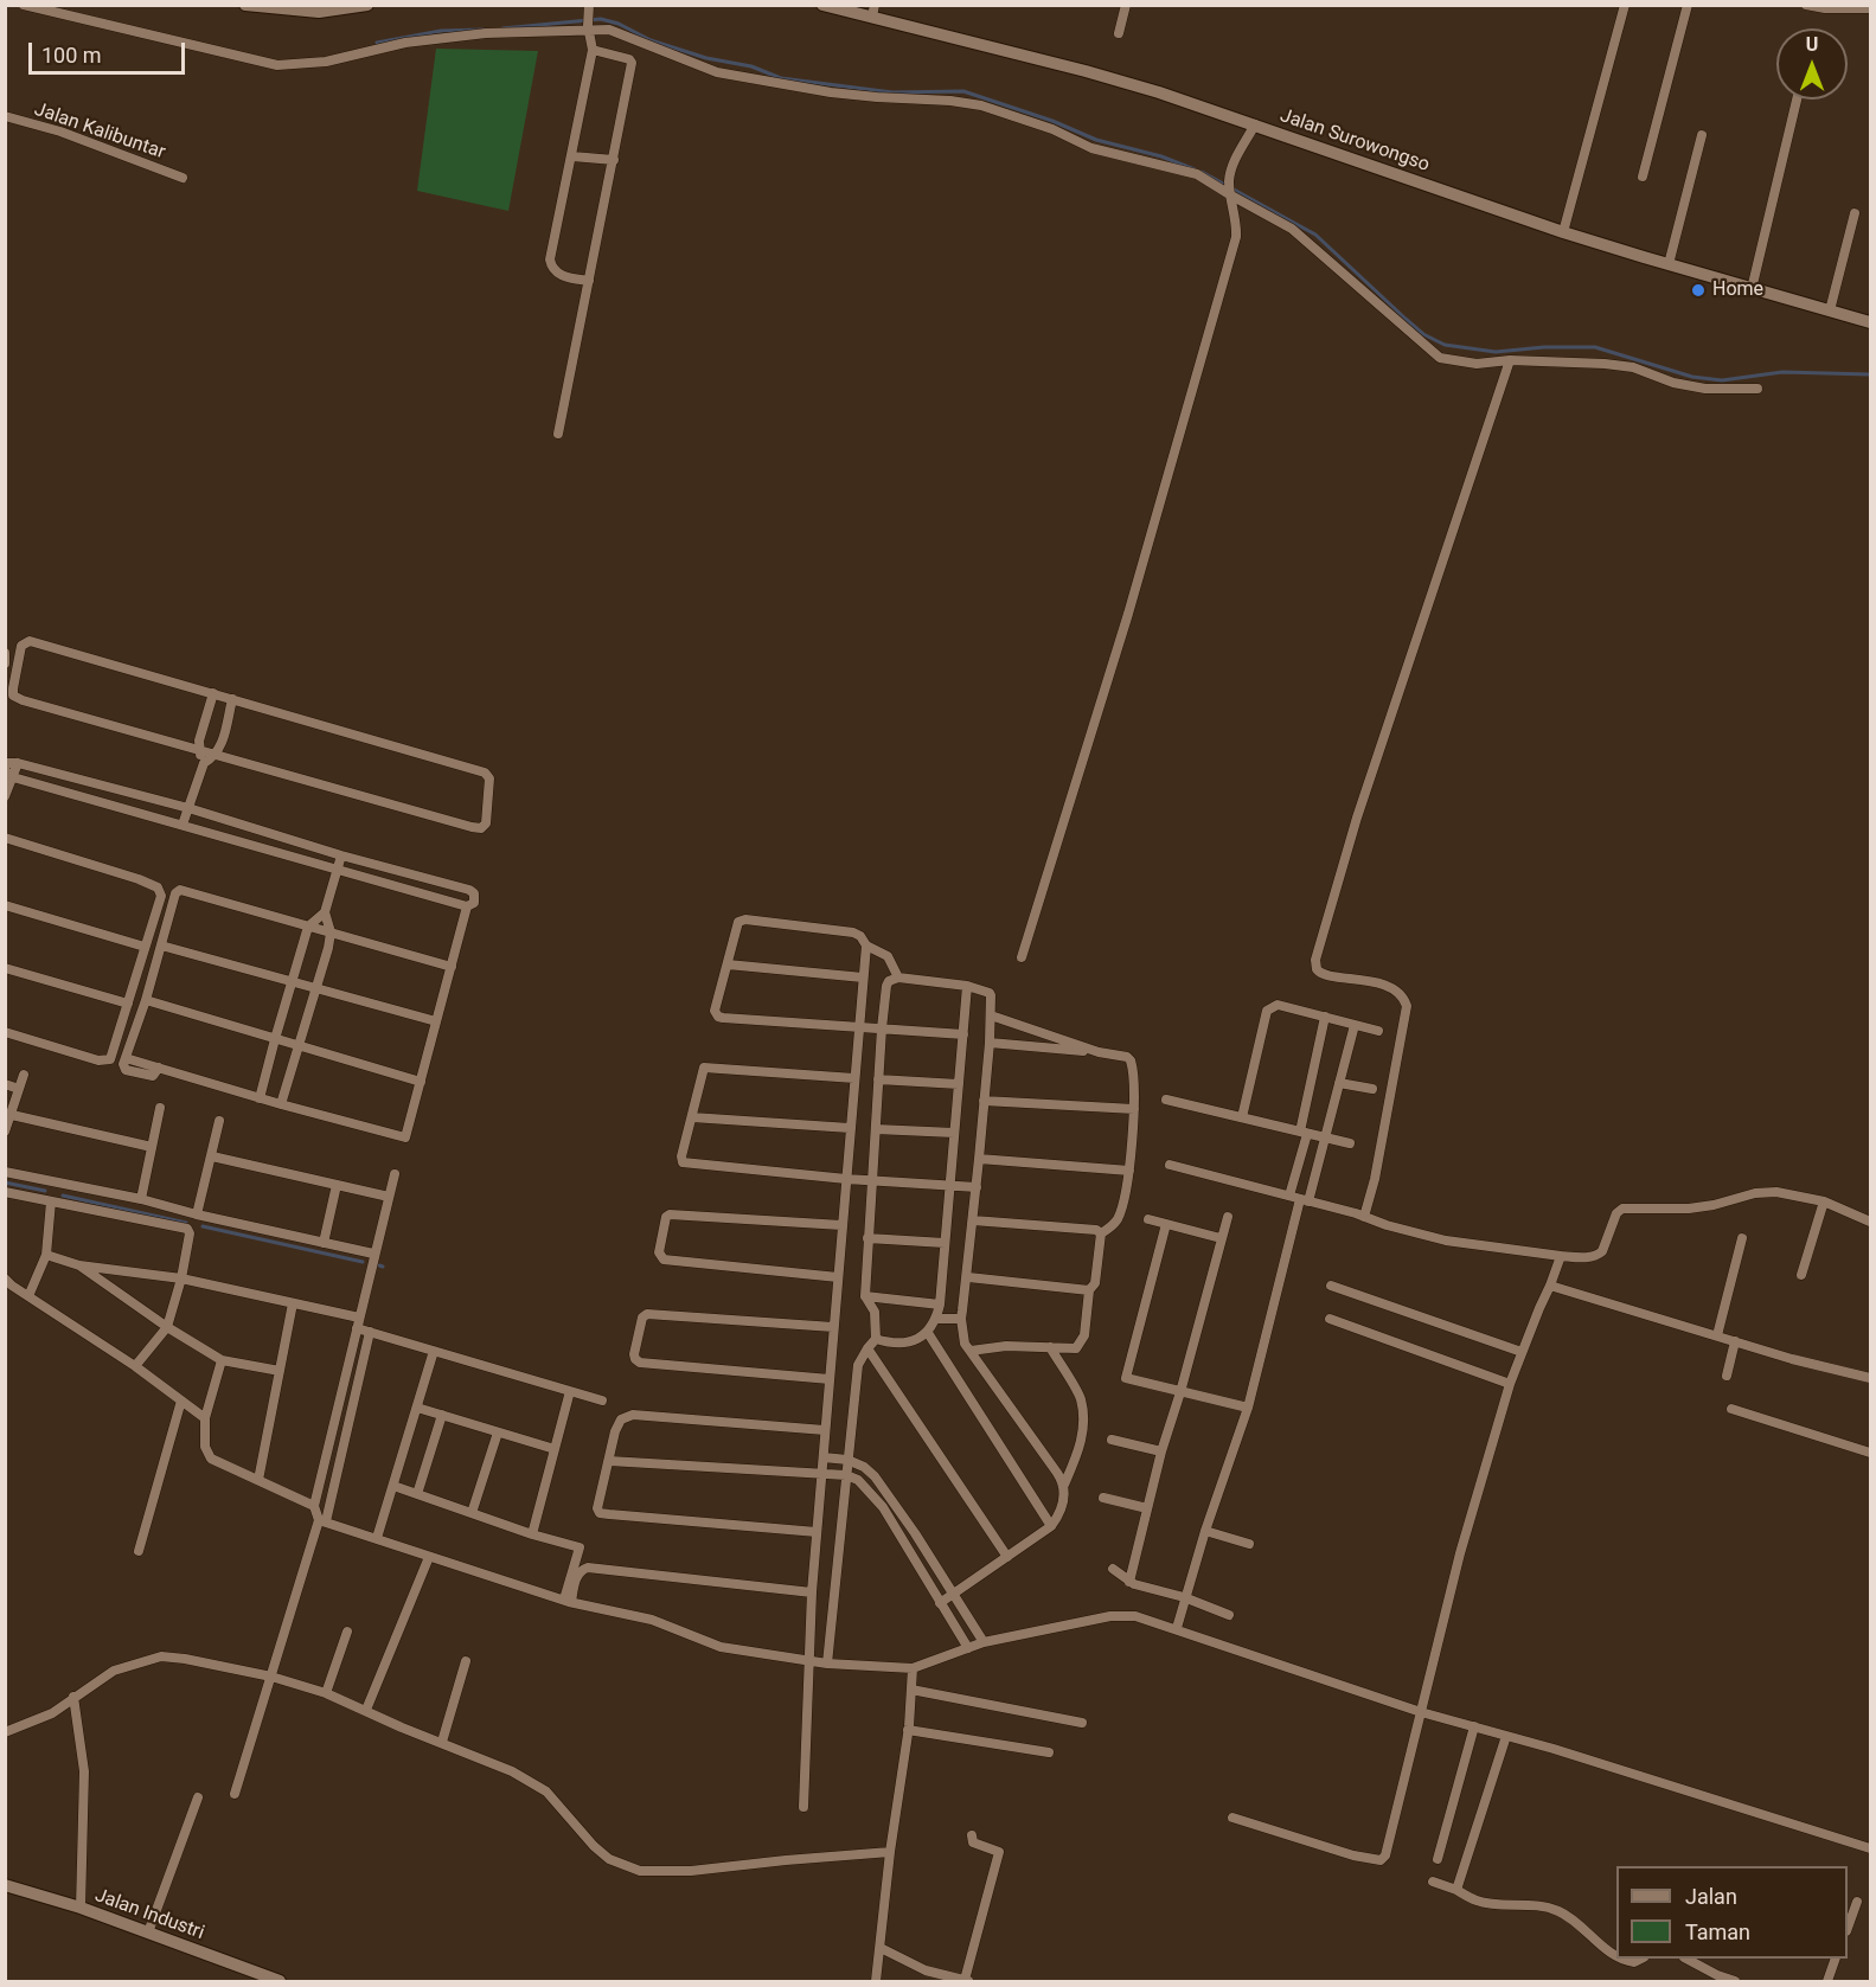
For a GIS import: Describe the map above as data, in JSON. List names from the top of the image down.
{
  "streets": {
    "street": ["Jalan Kalibuntar", "Jalan Surowongso", "Jalan Industri"]
  },
  "places": ["Home"],
  "legend": ["Jalan", "Taman"],
  "scale_bar": "100 m",
  "north": "top"
}
